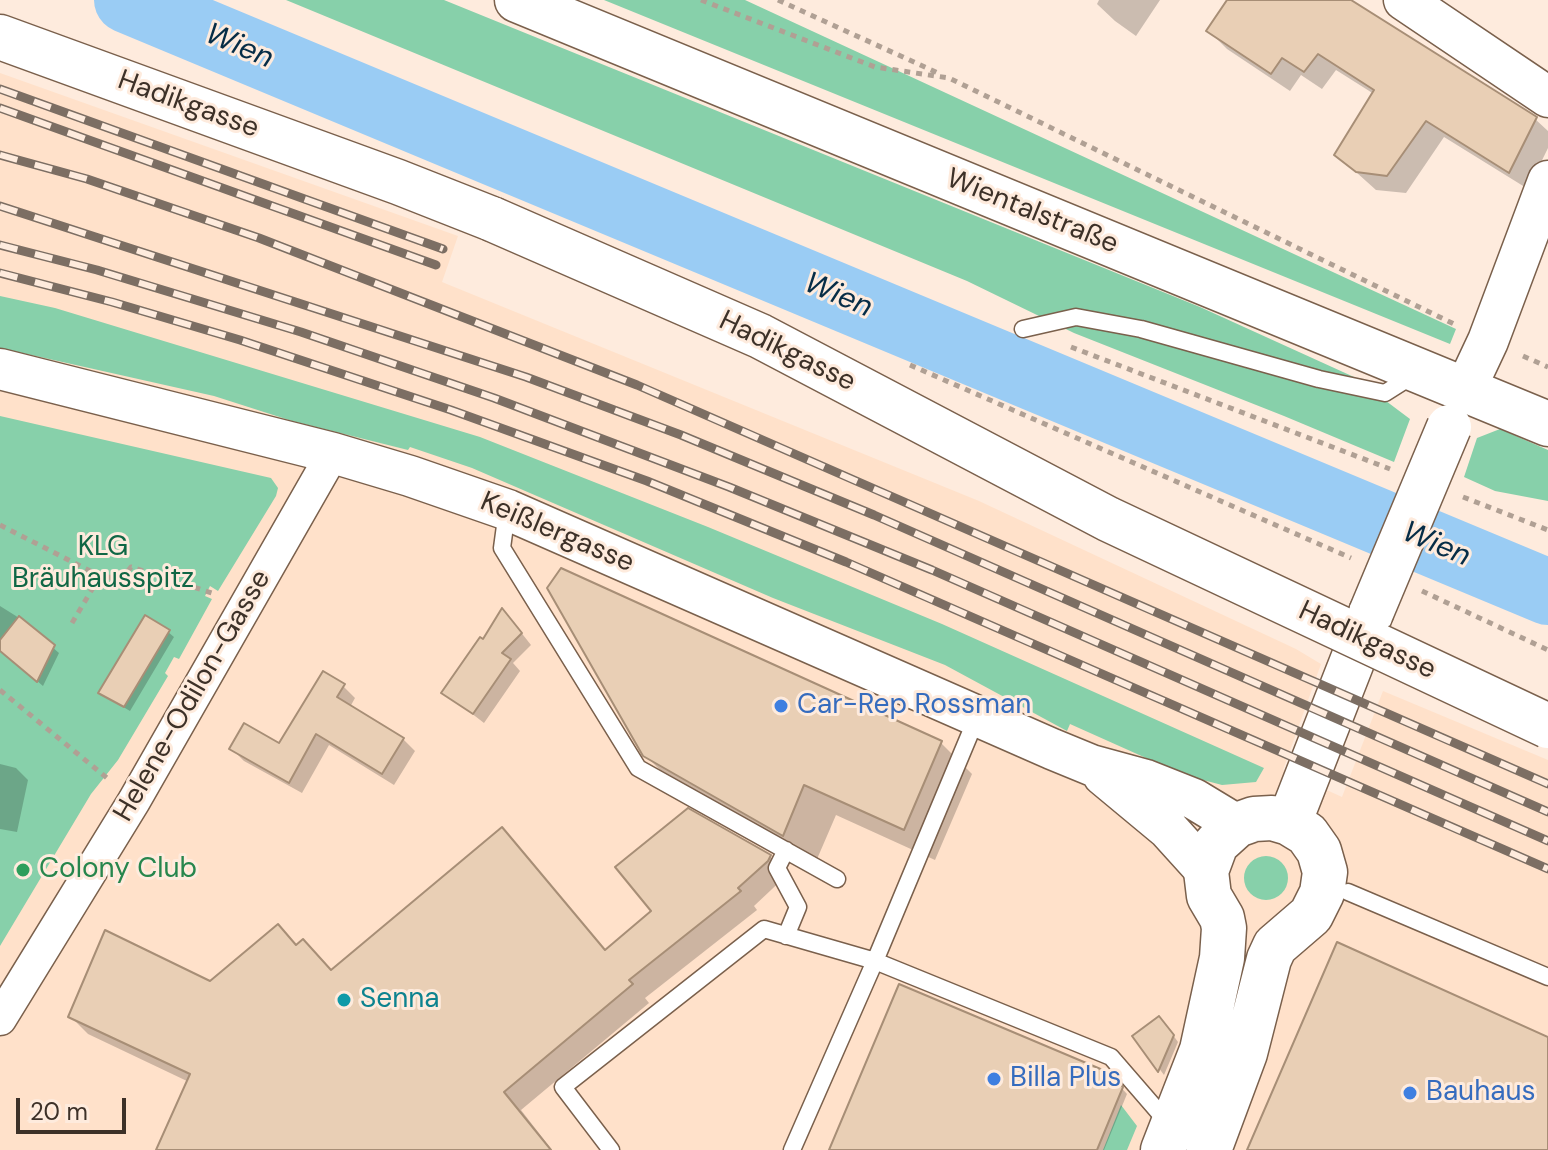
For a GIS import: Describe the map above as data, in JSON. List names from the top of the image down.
{
  "streets": {
    "main road": ["Hadikgasse", "Wientalstraße"],
    "street": ["Keißlergasse", "Helene-Odilon-Gasse"]
  },
  "crossings": [
    ["Keißlergasse", "Helene-Odilon-Gasse"]
  ],
  "water": ["Wien"],
  "parks": ["KLG Bräuhausspitz"],
  "places": [
    "Car-Rep Rossman",
    "Colony Club",
    "Senna",
    "Billa Plus",
    "Bauhaus"
  ],
  "scale_bar": "20 m"
}
